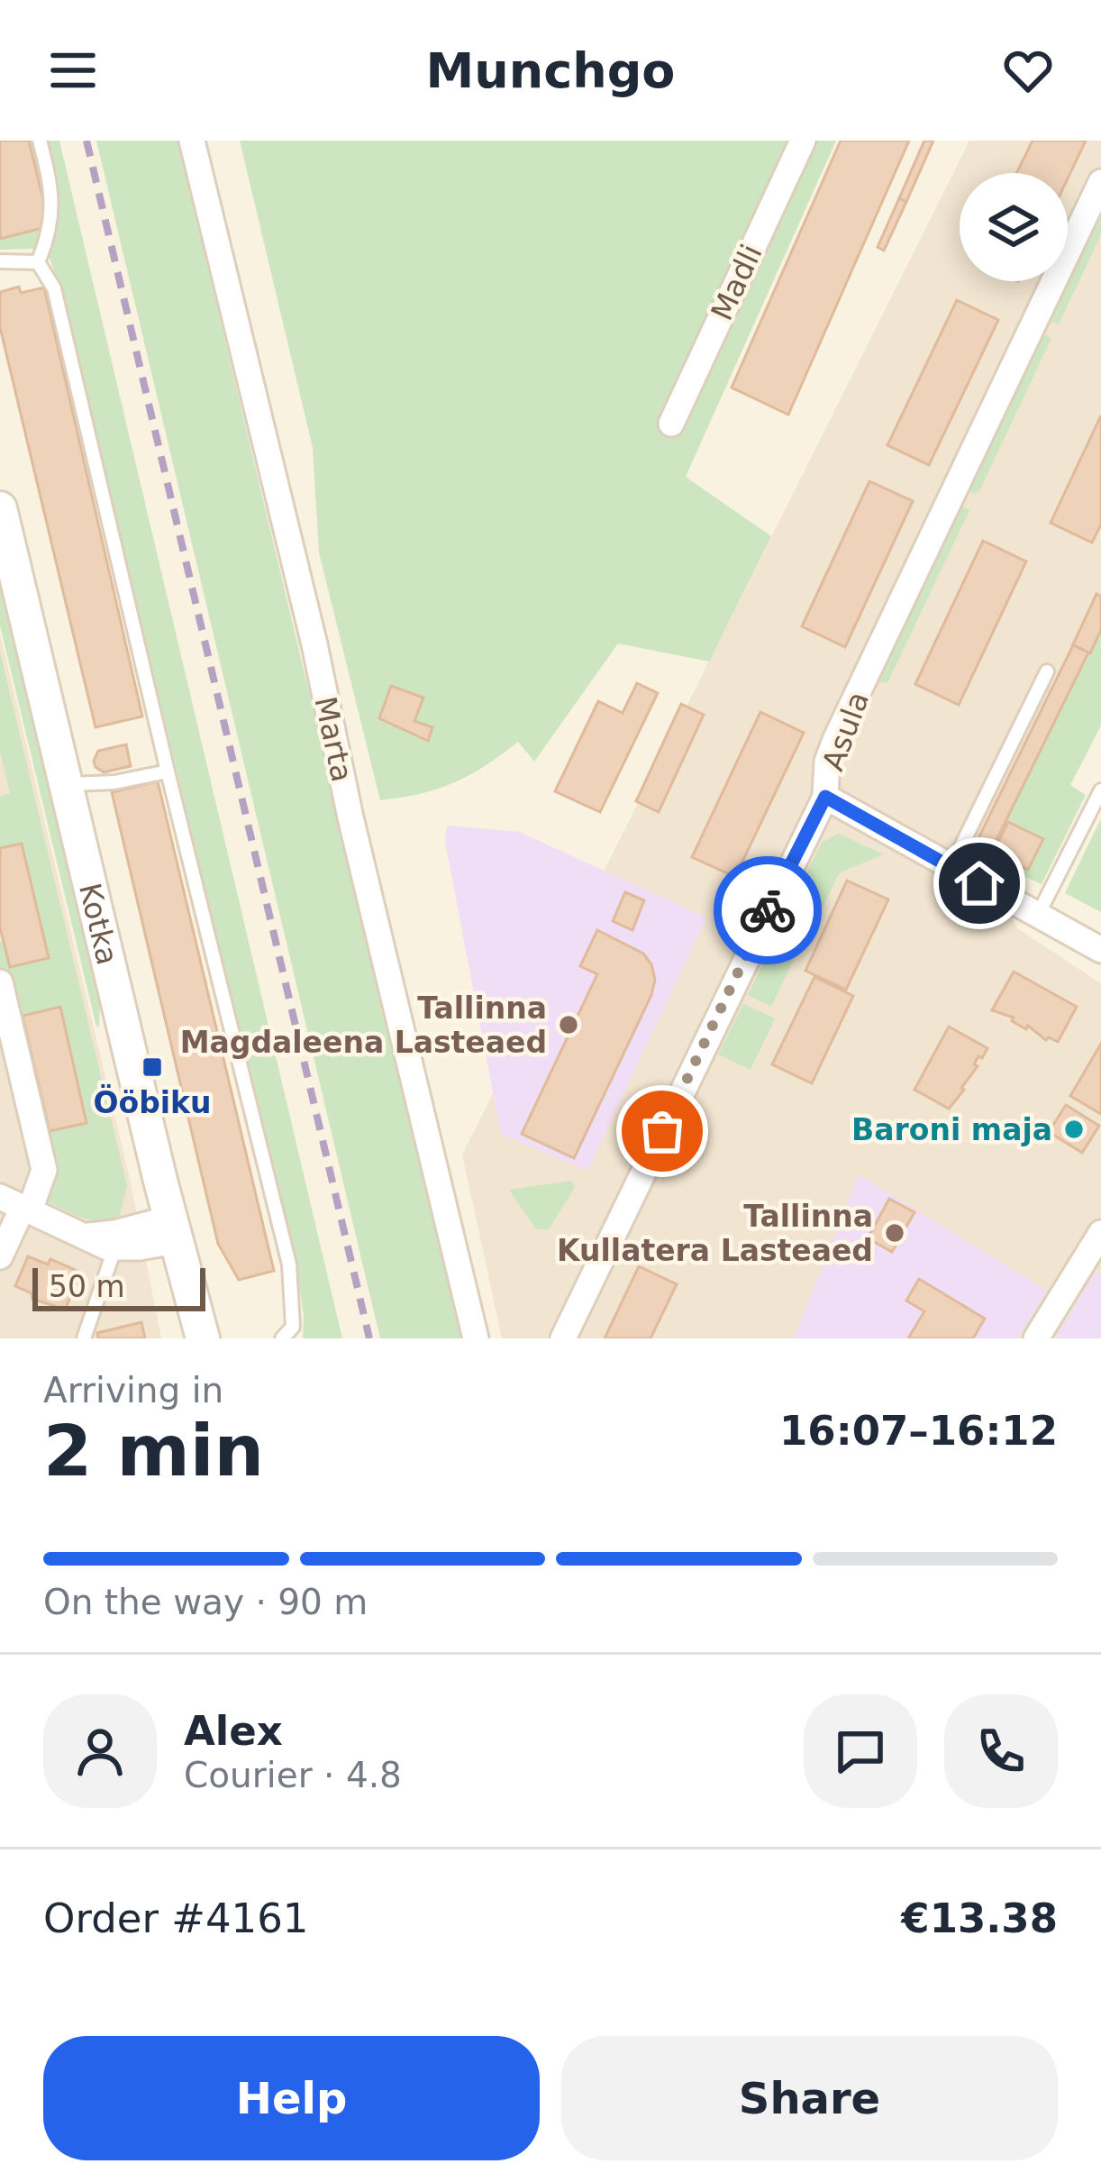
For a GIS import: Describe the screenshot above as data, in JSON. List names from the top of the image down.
{
  "streets": {
    "street": [
      "Madli",
      "Asula",
      "Marta",
      "Kotka"
    ]
  },
  "places": {
    "other": ["Tallinna Magdaleena Lasteaed", "Baroni maja", "Tallinna Kullatera Lasteaed"],
    "transit": ["Ööbiku"]
  },
  "scale_bar": "50 m",
  "page": {
    "header": "Munchgo",
    "scale": "50 m",
    "heading": ["2 min", "Arriving in", "16:07–16:12"],
    "panel": [
      "Alex",
      "Courier · 4.8",
      "Order #4161",
      "€13.38"
    ],
    "bar": "On the way · 90 m",
    "buttons": ["Help", "Share"]
  }
}
